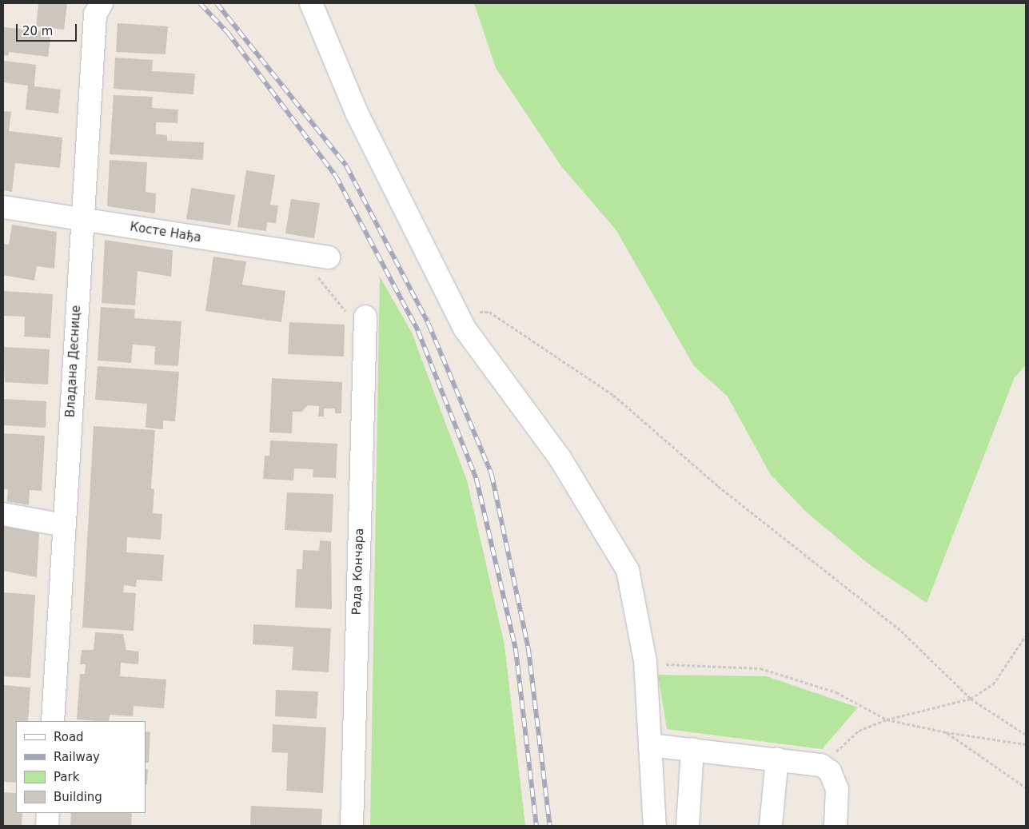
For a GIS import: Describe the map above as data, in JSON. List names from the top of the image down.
{
  "streets": {
    "street": ["Косте Нађа", "Владана Деснице", "Рада Кончара"]
  },
  "crossings": [
    ["Косте Нађа", "Владана Деснице"]
  ],
  "legend": [
    "Road",
    "Railway",
    "Park",
    "Building"
  ],
  "scale_bar": "20 m"
}
